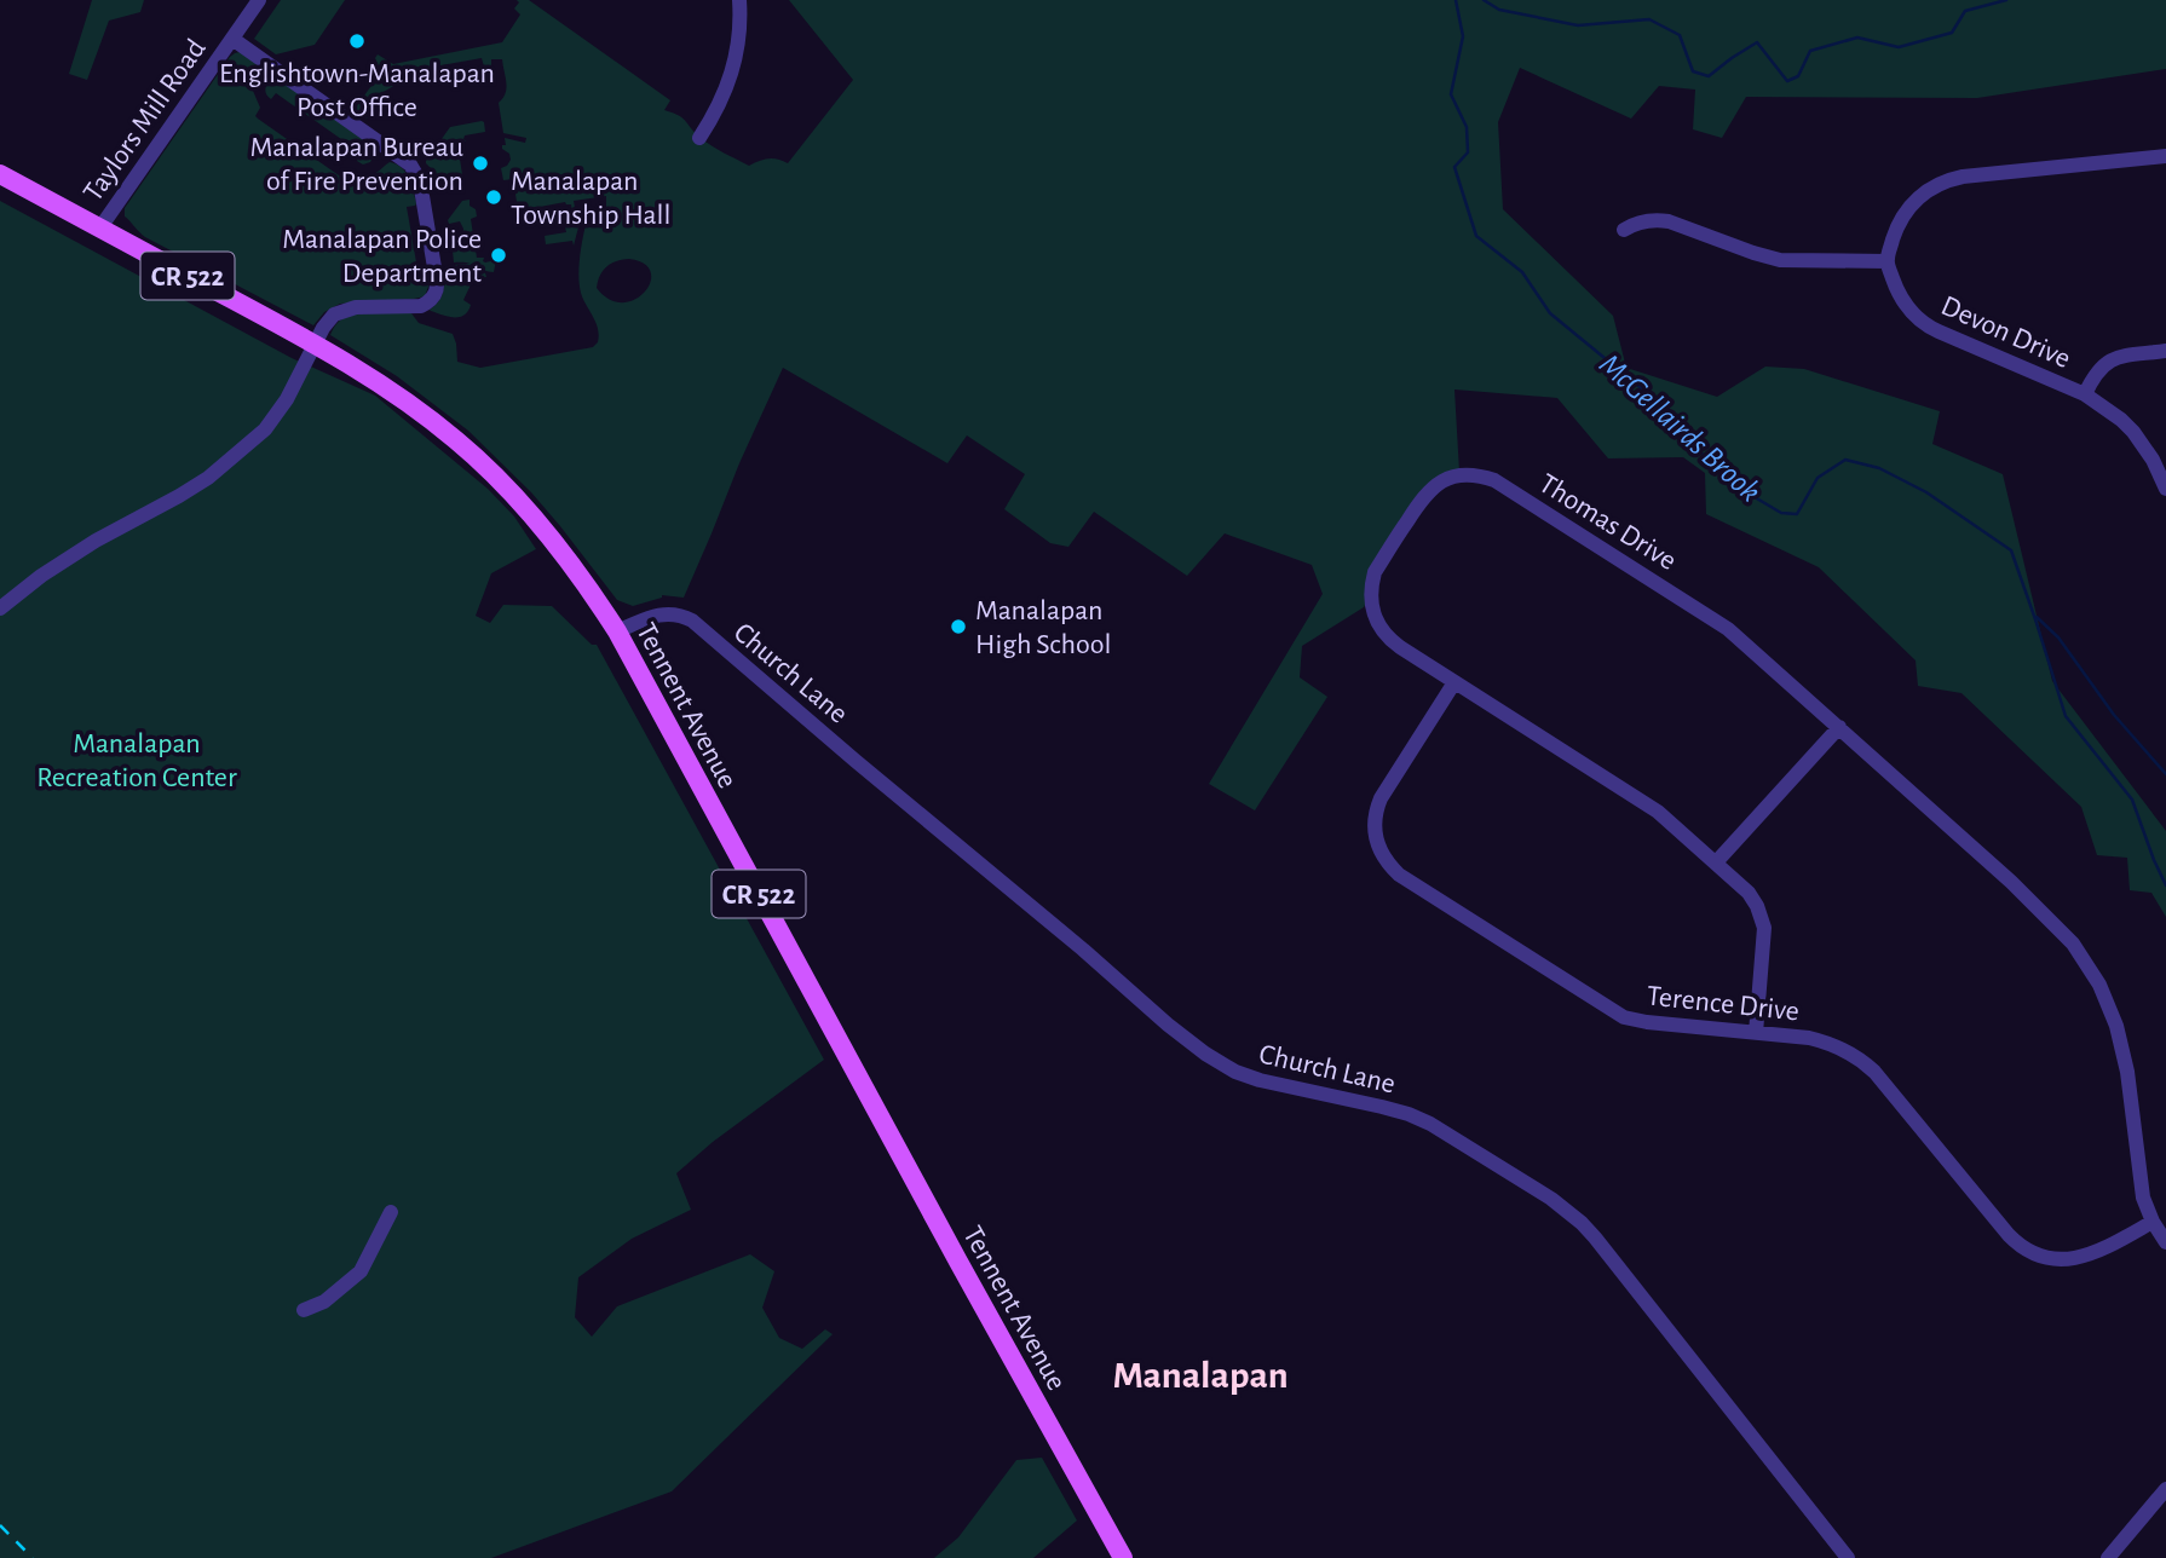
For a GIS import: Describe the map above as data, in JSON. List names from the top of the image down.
{
  "streets": {
    "main road": ["CR 522", "Tennent Avenue"],
    "street": [
      "Taylors Mill Road",
      "Devon Drive",
      "Thomas Drive",
      "Church Lane",
      "Terence Drive"
    ]
  },
  "crossings": [
    ["Taylors Mill Road", "Tennent Avenue"],
    ["Thomas Drive", "Terence Drive"],
    ["Church Lane", "Tennent Avenue"]
  ],
  "districts": ["Manalapan"],
  "water": ["McGellairds Brook"],
  "parks": ["Manalapan Recreation Center"],
  "places": [
    "Englishtown-Manalapan Post Office",
    "Manalapan Bureau of Fire Prevention",
    "Manalapan Township Hall",
    "Manalapan Police Department",
    "Manalapan High School"
  ]
}
